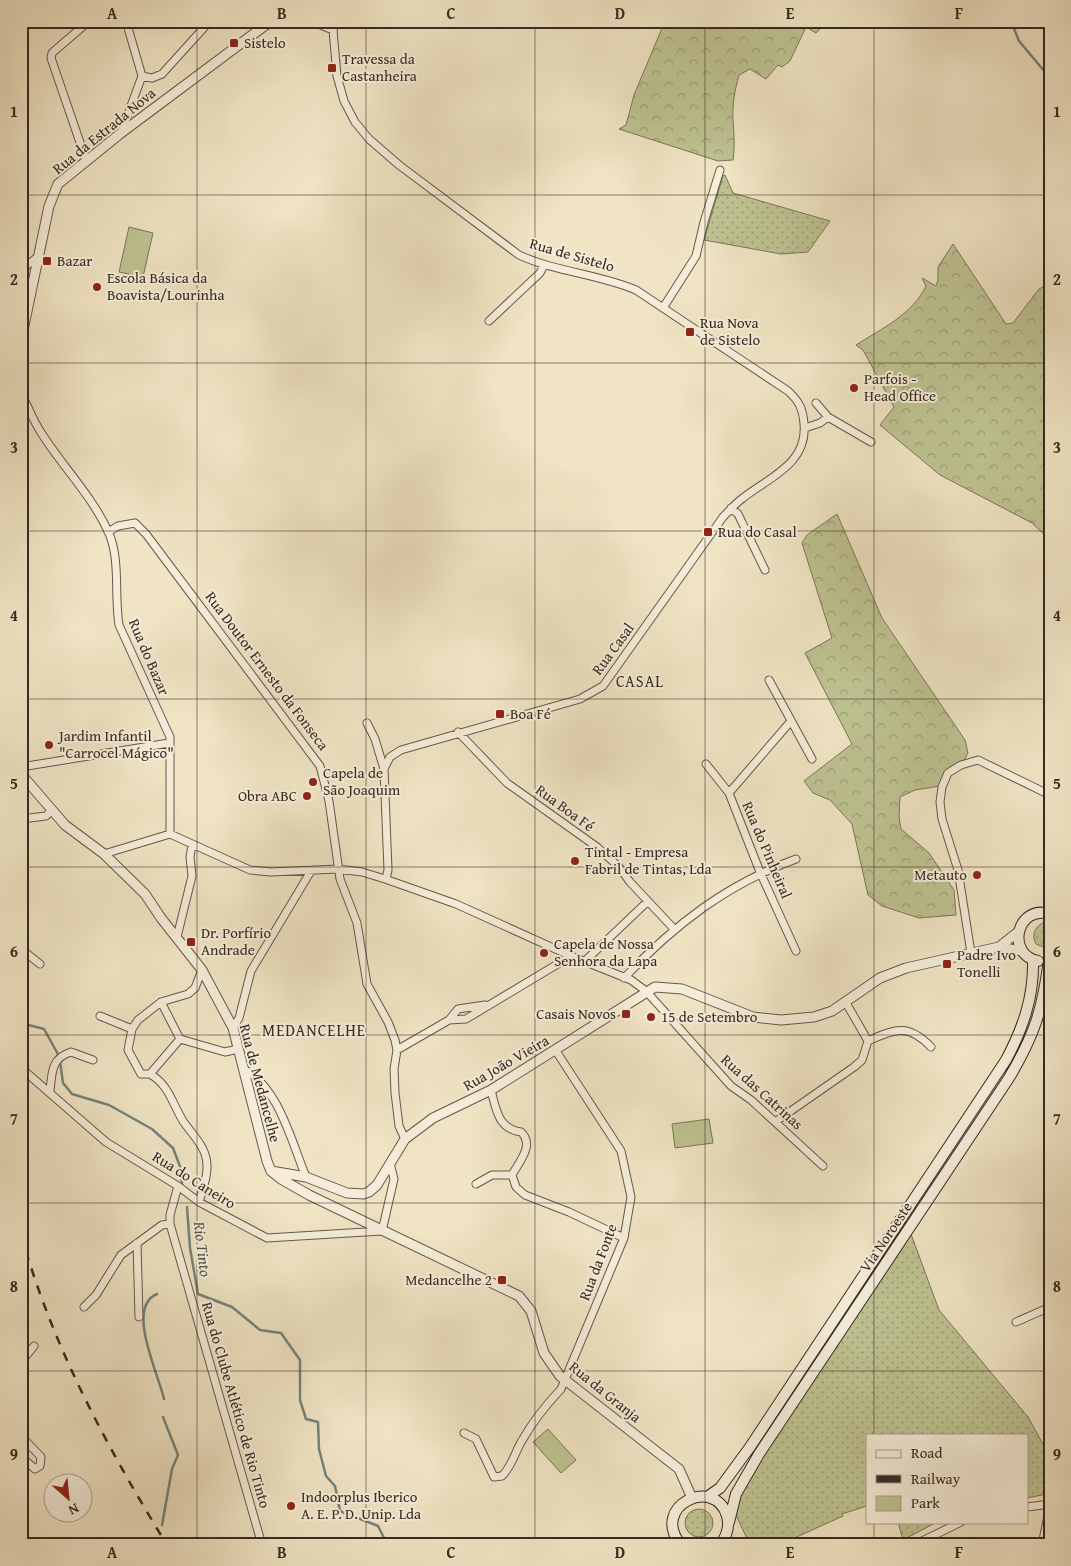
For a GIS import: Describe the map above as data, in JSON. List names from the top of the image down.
{
  "streets": {
    "main road": ["Via Noroeste"],
    "street": [
      "Rua da Estrada Nova",
      "Rua de Sistelo",
      "Rua Casal",
      "Rua do Bazar",
      "Rua Doutor Ernesto da Fonseca",
      "Rua Boa Fé",
      "Rua do Pinheiral",
      "Rua João Vieira",
      "Rua de Medancelhe",
      "Rua das Catrinas",
      "Rua do Caneiro",
      "Rua da Fonte",
      "Rua da Granja",
      "Rua do Clube Atlético de Rio Tinto"
    ]
  },
  "crossings": [
    ["Rua de Sistelo", "Rua Casal"],
    ["Rua Casal", "Rua Boa Fé"],
    ["Rua do Bazar", "Rua Doutor Ernesto da Fonseca"],
    ["Rua do Bazar", "Rua das Catrinas"],
    ["Rua Doutor Ernesto da Fonseca", "Rua João Vieira"],
    ["Rua Doutor Ernesto da Fonseca", "Rua das Catrinas"],
    ["Rua João Vieira", "Rua de Medancelhe"],
    ["Rua João Vieira", "Rua das Catrinas"],
    ["Rua João Vieira", "Rua da Fonte"],
    ["Rua do Caneiro", "Rua da Granja"],
    ["Rua do Caneiro", "Rua do Clube Atlético de Rio Tinto"],
    ["Rua da Fonte", "Rua da Granja"]
  ],
  "districts": ["CASAL", "MEDANCELHE"],
  "water": ["Rio Tinto"],
  "places": {
    "transit": [
      "Sistelo",
      "Travessa da Castanheira",
      "Bazar",
      "Rua Nova de Sistelo",
      "Rua do Casal",
      "Boa Fé",
      "Dr. Porfírio Andrade",
      "Padre Ivo Tonelli",
      "Casais Novos",
      "Medancelhe 2"
    ],
    "other": [
      "Escola Básica da Boavista/Lourinha",
      "Parfois - Head Office",
      "Jardim Infantil \"Carrocel Mágico\"",
      "Capela de São Joaquim",
      "Obra ABC",
      "Tintal - Empresa Fabril de Tintas, Lda",
      "Metauto",
      "Capela de Nossa Senhora da Lapa",
      "15 de Setembro",
      "Indoorplus Iberico A. E. P. D. Unip. Lda"
    ]
  },
  "legend": ["Road", "Railway", "Park"],
  "north": "bottom right",
  "grid": {
    "columns": [
      "A",
      "B",
      "C",
      "D",
      "E",
      "F"
    ],
    "rows": [
      "1",
      "2",
      "3",
      "4",
      "5",
      "6",
      "7",
      "8",
      "9"
    ]
  }
}
